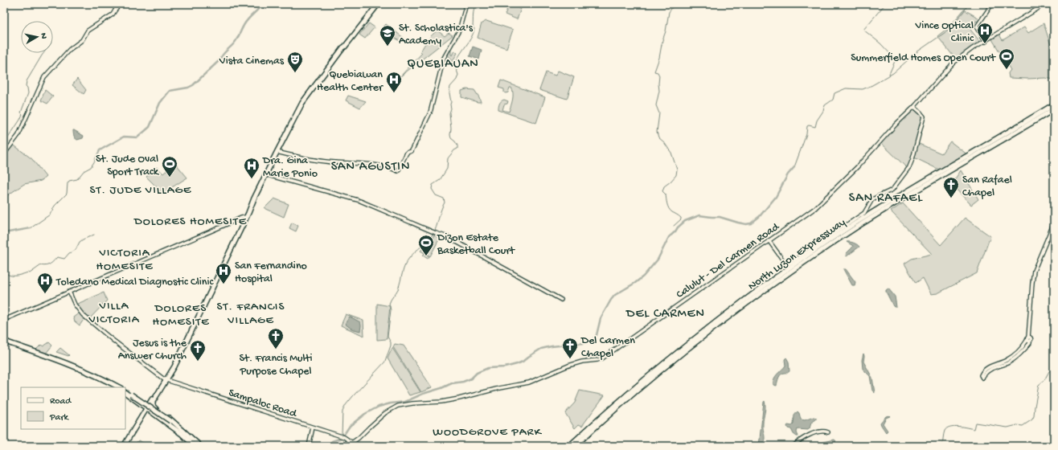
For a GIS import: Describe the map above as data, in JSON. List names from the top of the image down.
{
  "streets": {
    "highway": ["North Luzon Expressway"],
    "street": ["Calulut - Del Carmen Road", "Sampaloc Road"]
  },
  "crossings": [
    ["Calulut - Del Carmen Road", "Sampaloc Road"]
  ],
  "districts": [
    "QUEBIAUAN",
    "SAN AGUSTIN",
    "ST. JUDE VILLAGE",
    "SAN RAFAEL",
    "DOLORES HOMESITE",
    "VICTORIA HOMESITE",
    "VILLA VICTORIA",
    "ST. FRANCIS VILLAGE",
    "DOLORES HOMESITE",
    "DEL CARMEN",
    "WOODGROVE PARK"
  ],
  "places": {
    "hospital": [
      "Vince Optical Clinic",
      "Quebiawan Health Center",
      "Dra. Gina Marie Ponio",
      "San Fernandino Hospital",
      "Toledano Medical Diagnostic Clinic"
    ],
    "school or university": ["St. Scholastica's Academy"],
    "sports": ["Summerfield Homes Open Court", "St. Jude Oval Sport Track", "Dizon Estate Basketball Court"],
    "theatre": ["Vista Cinemas"],
    "church": [
      "San Rafael Chapel",
      "St. Francis Multi Purpose Chapel",
      "Del Carmen Chapel",
      "Jesus is the Answer Church"
    ]
  },
  "legend": ["Road", "Park"],
  "north": "right"
}
